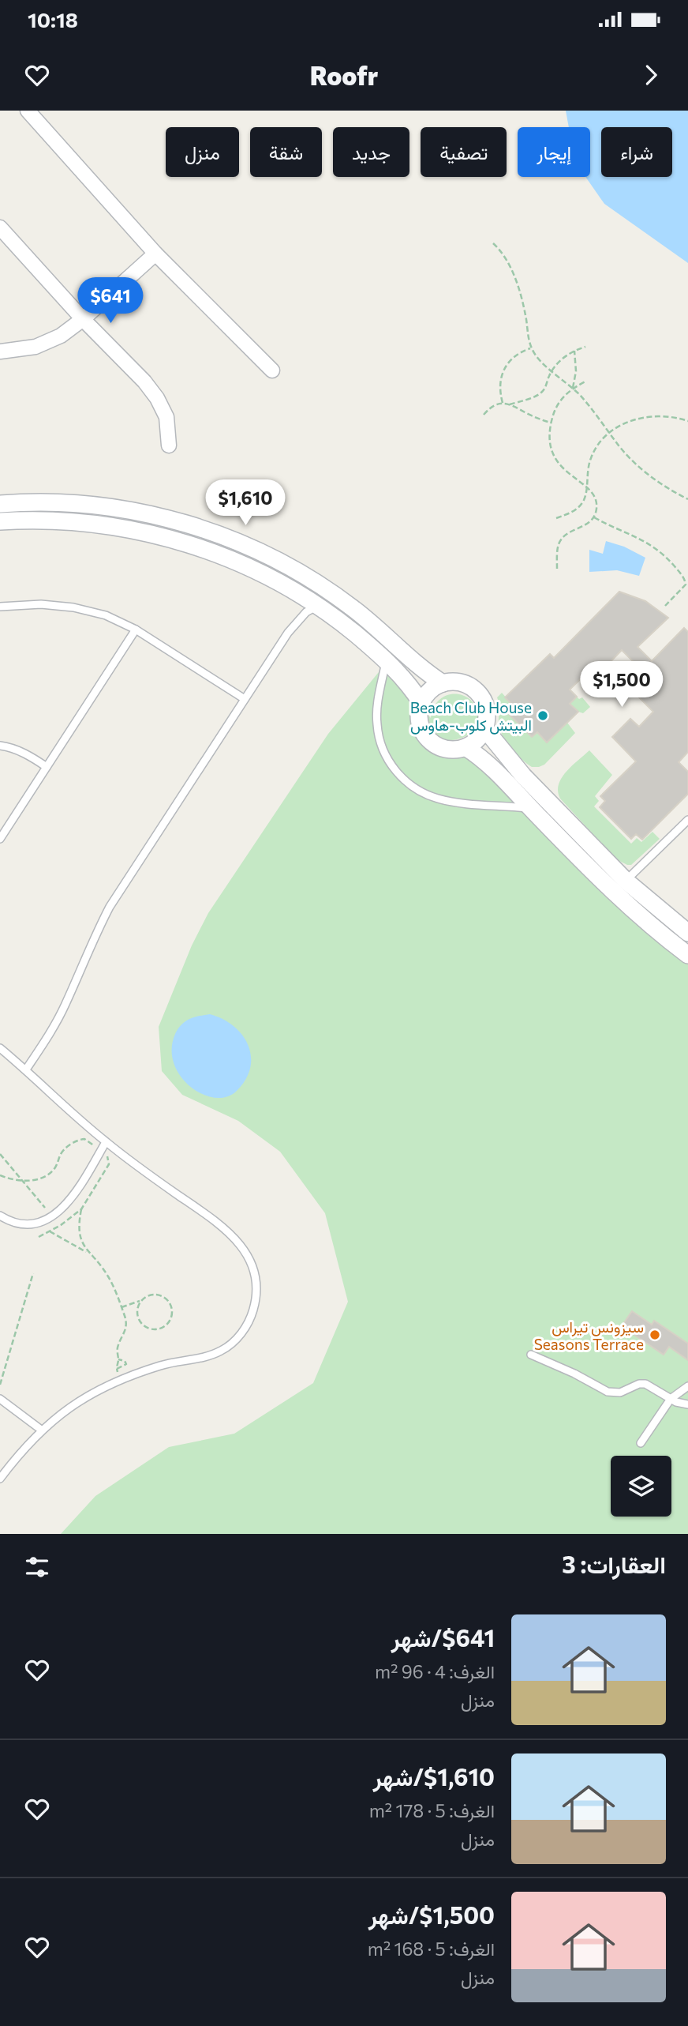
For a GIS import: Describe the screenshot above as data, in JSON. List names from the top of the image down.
{
  "places": ["Beach Club House البيتش كلوب-هاوس", "سيزونس تيراس Seasons Terrace"],
  "page": {
    "status": "10:18",
    "header": "Roofr",
    "chip": [
      "شراء",
      "إيجار",
      "تصفية",
      "جديد",
      "شقة",
      "منزل"
    ],
    "price": ["$641", "$1,610", "$1,500"],
    "heading": "العقارات: 3",
    "list": [
      {
        "name": "$641/شهر",
        "note": "الغرف: 4 · 96 m² · منزل"
      },
      {
        "name": "$1,610/شهر",
        "note": "الغرف: 5 · 178 m² · منزل"
      },
      {
        "name": "$1,500/شهر",
        "note": "الغرف: 5 · 168 m² · منزل"
      }
    ]
  }
}
